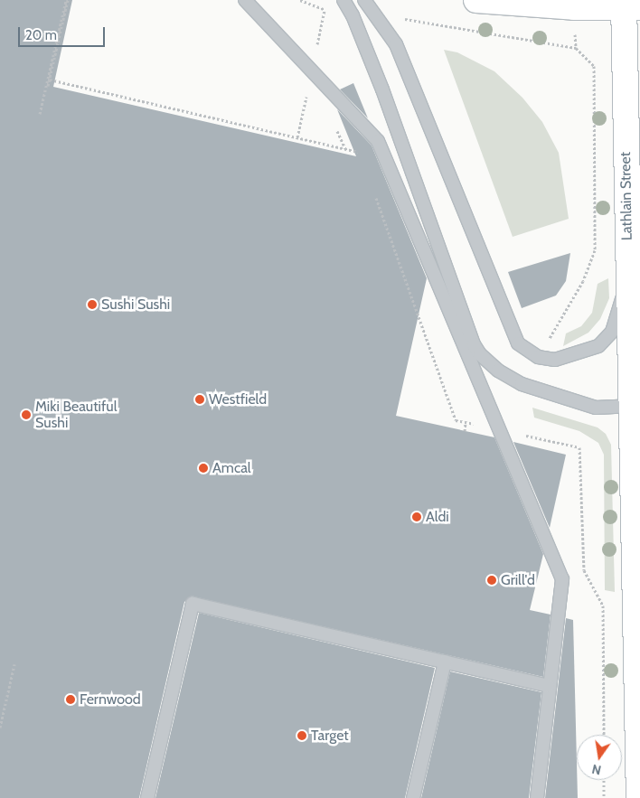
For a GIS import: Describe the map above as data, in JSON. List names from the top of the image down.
{
  "streets": {
    "street": ["Lathlain Street"]
  },
  "places": [
    "Sushi Sushi",
    "Westfield",
    "Miki Beautiful Sushi",
    "Amcal",
    "Aldi",
    "Grill'd",
    "Fernwood",
    "Target"
  ],
  "scale_bar": "20 m",
  "north": "bottom"
}
